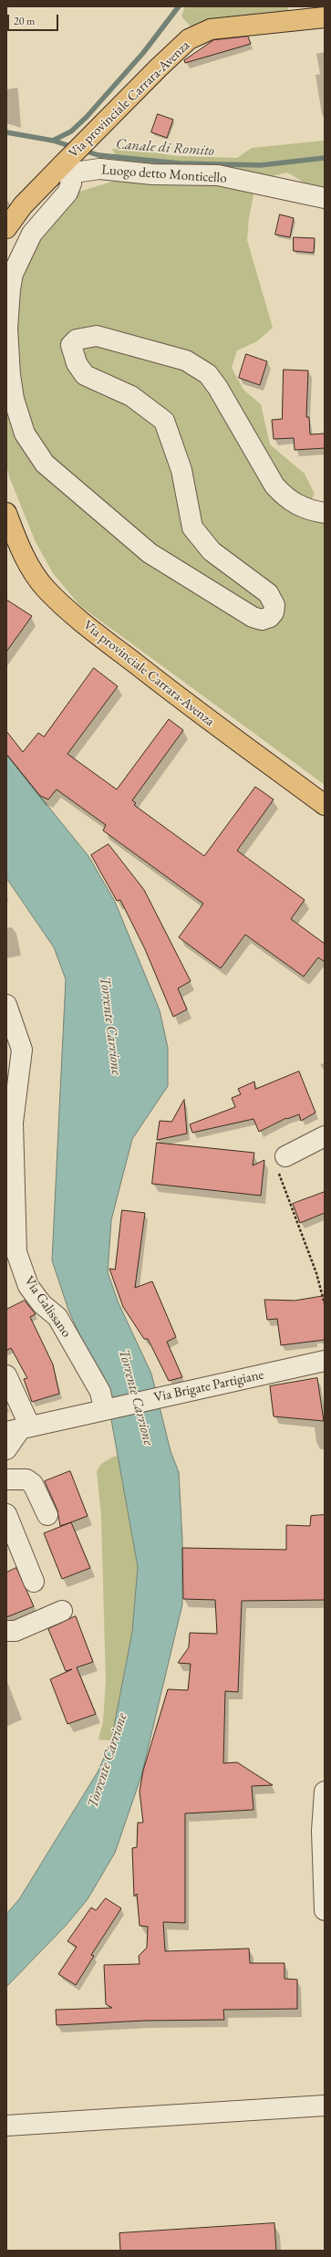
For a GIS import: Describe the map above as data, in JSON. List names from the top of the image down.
{
  "streets": {
    "main road": ["Via provinciale Carrara-Avenza"],
    "street": ["Luogo detto Monticello", "Via Galissano", "Via Brigate Partigiane"]
  },
  "crossings": [
    ["Via provinciale Carrara-Avenza", "Luogo detto Monticello"],
    ["Via Galissano", "Via Brigate Partigiane"]
  ],
  "water": ["Canale di Romito", "Torrente Carrione"],
  "scale_bar": "20 m"
}
